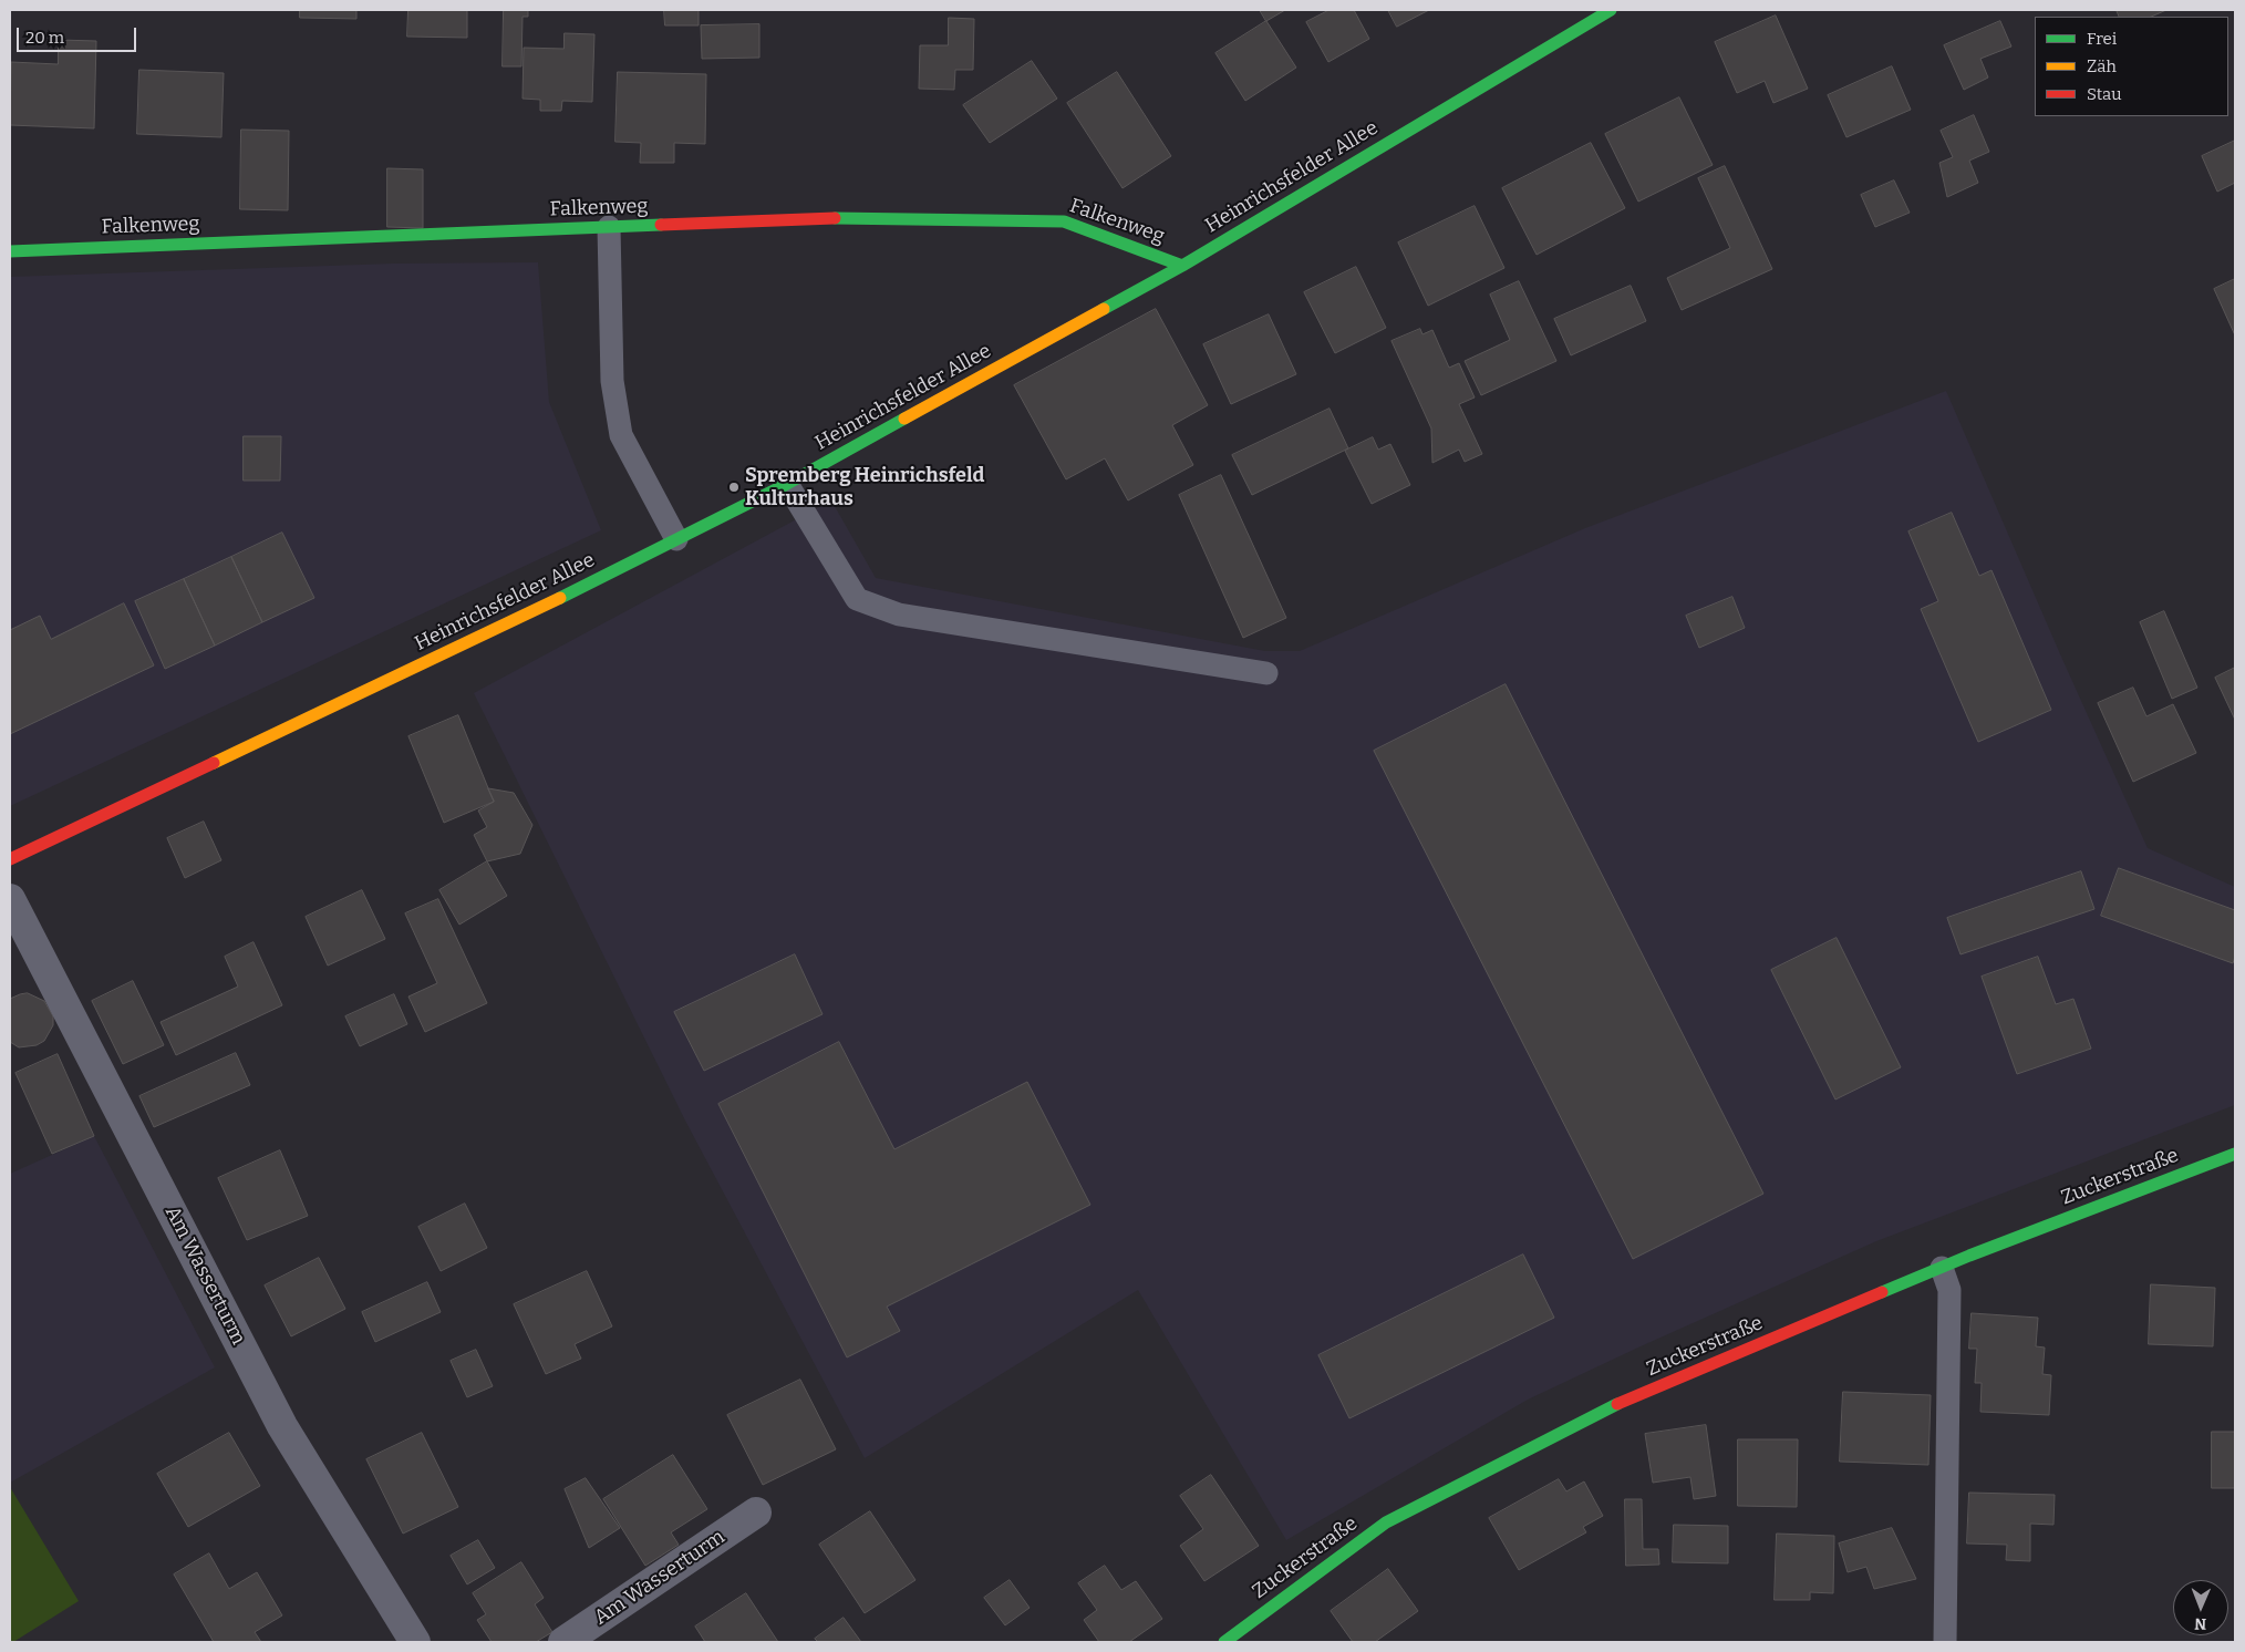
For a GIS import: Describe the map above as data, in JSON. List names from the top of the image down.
{
  "streets": {
    "street": [
      "Heinrichsfelder Allee",
      "Falkenweg",
      "Zuckerstraße",
      "Am Wasserturm"
    ]
  },
  "crossings": [
    ["Heinrichsfelder Allee", "Falkenweg"]
  ],
  "places": ["Spremberg Heinrichsfeld Kulturhaus"],
  "legend": ["Frei", "Zäh", "Stau"],
  "scale_bar": "20 m",
  "north": "bottom"
}
